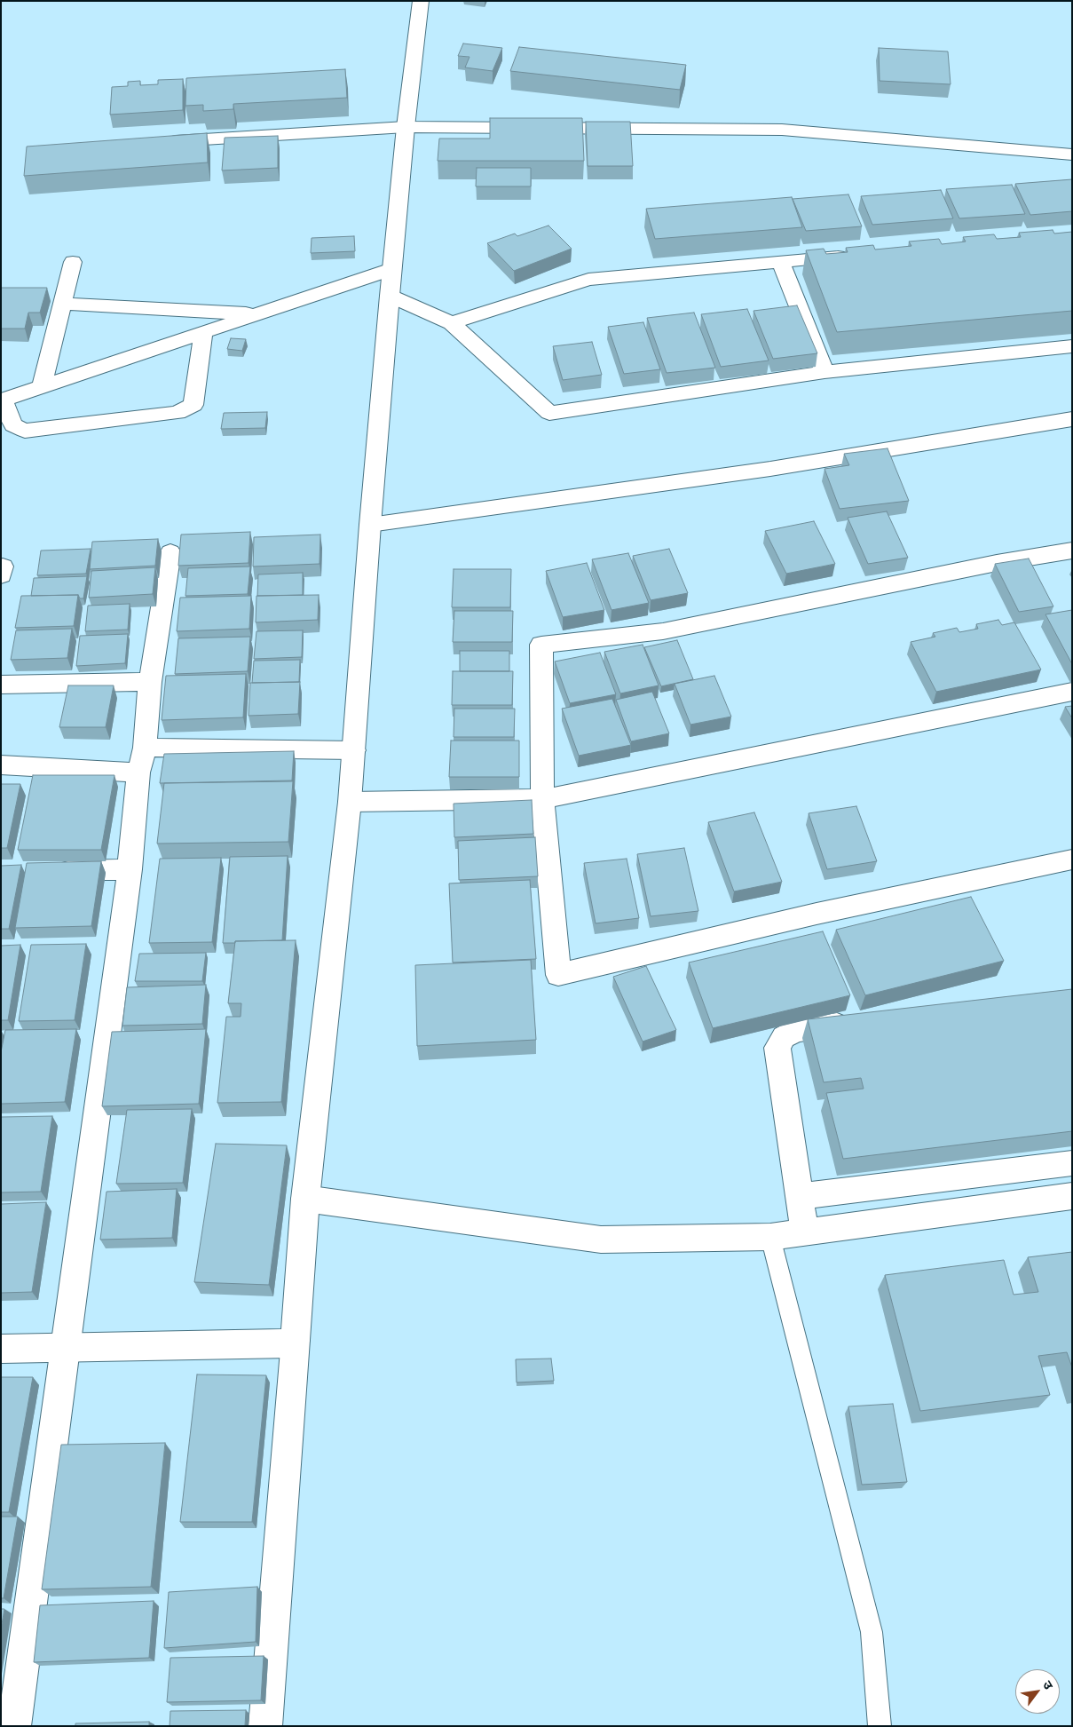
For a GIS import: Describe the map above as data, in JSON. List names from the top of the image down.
{
  "north": "top right"
}
